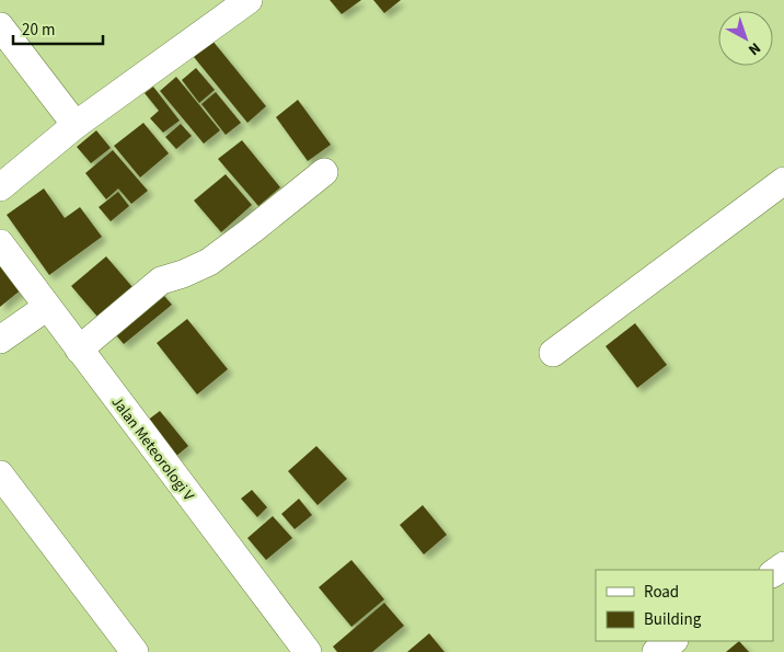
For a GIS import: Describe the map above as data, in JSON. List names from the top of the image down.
{
  "streets": {
    "street": ["Jalan Meteorologi V"]
  },
  "legend": ["Road", "Building"],
  "scale_bar": "20 m",
  "north": "bottom right"
}
